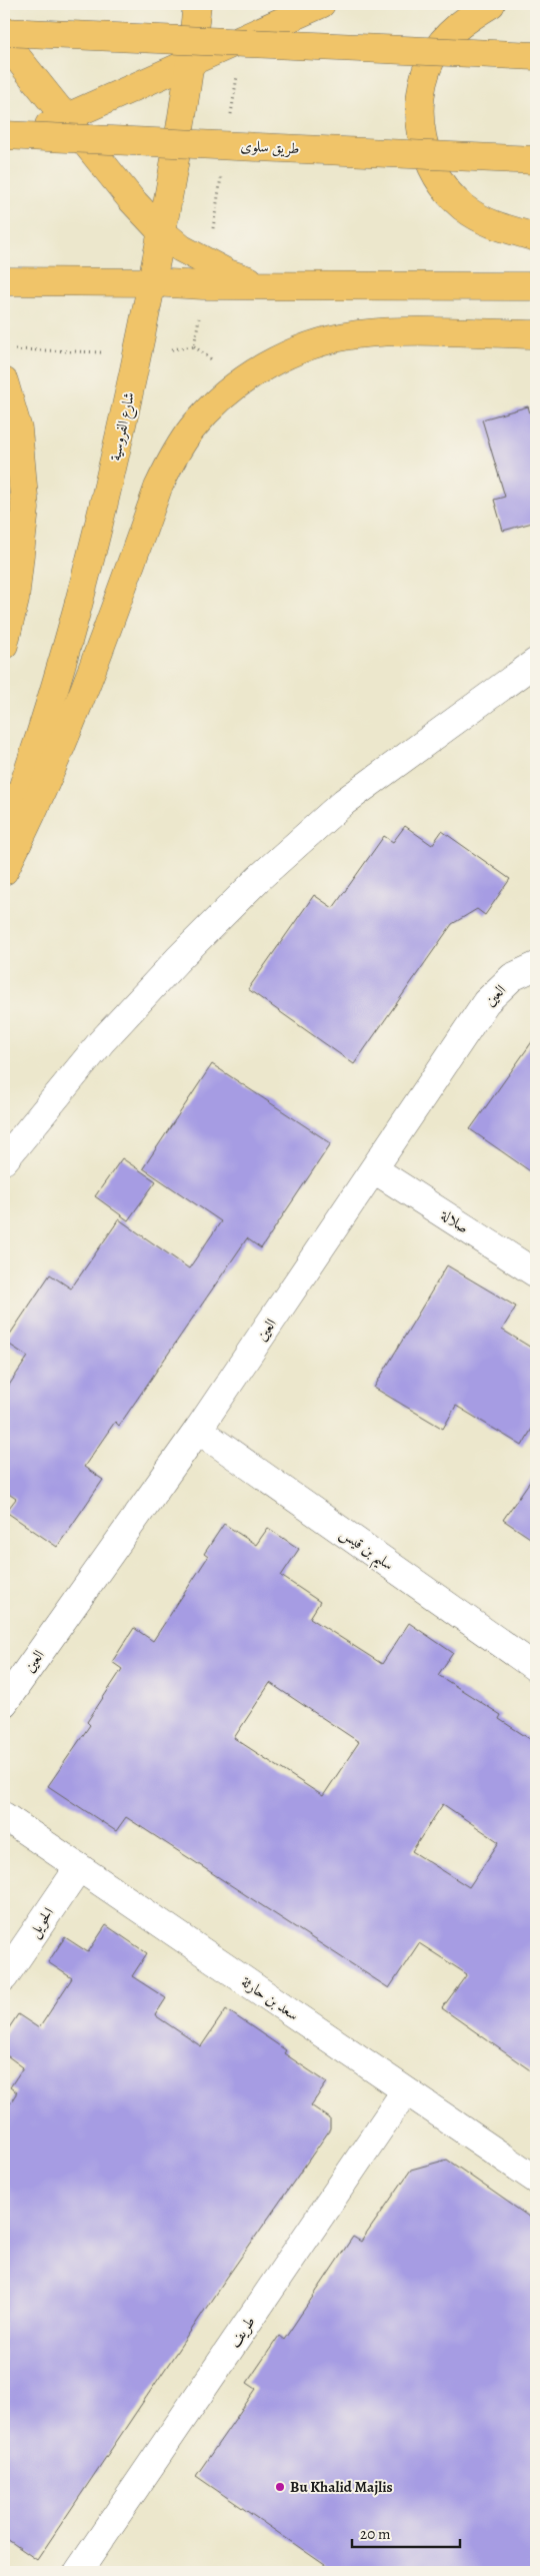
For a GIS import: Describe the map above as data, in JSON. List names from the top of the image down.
{
  "streets": {
    "main road": ["طريق سلوى", "شارع الفروسية"],
    "street": [
      "العين",
      "صلالة",
      "سليم بن قيس",
      "الحويل",
      "سعد بن حارثة",
      "طريف"
    ]
  },
  "crossings": [
    ["العين", "صلالة"],
    ["العين", "سليم بن قيس"],
    ["الحويل", "سعد بن حارثة"],
    ["سعد بن حارثة", "طريف"]
  ],
  "places": ["Bu Khalid Majlis"],
  "scale_bar": "20 m"
}
